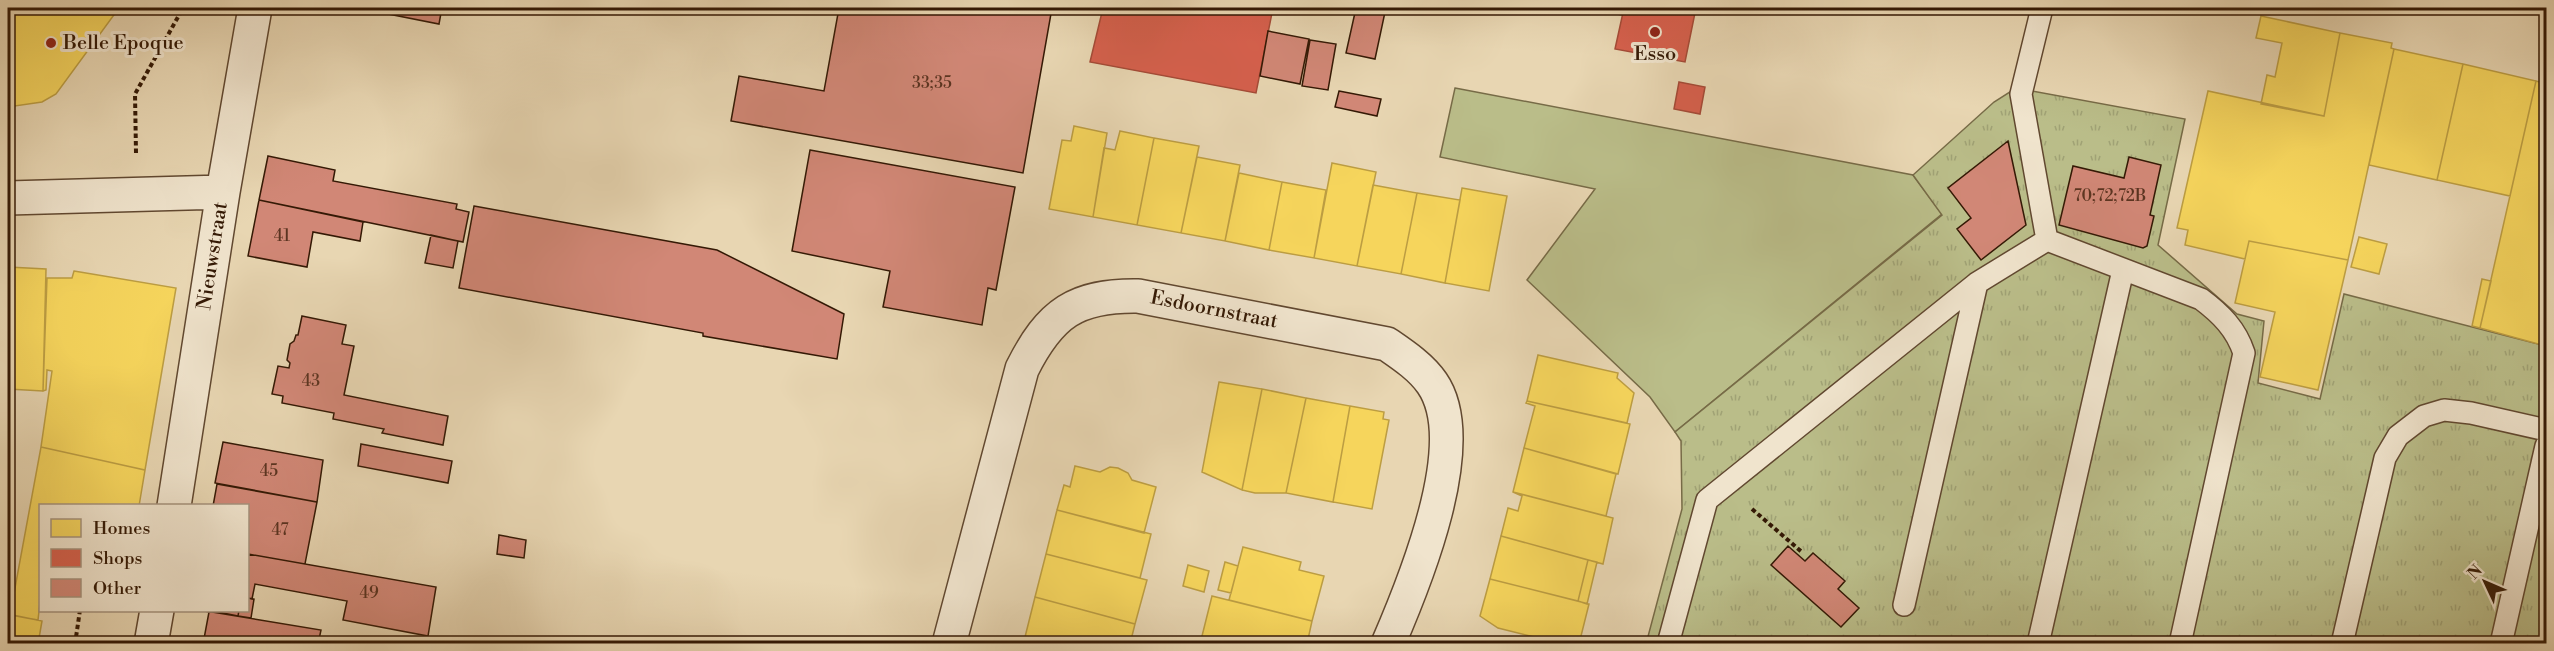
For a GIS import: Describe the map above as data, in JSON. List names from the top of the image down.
{
  "streets": {
    "street": ["Nieuwstraat", "Esdoornstraat"]
  },
  "places": ["Esso", "Belle Epoque"],
  "house_numbers": [
    "33;35",
    "70;72;72B",
    "41",
    "43",
    "45",
    "47",
    "49"
  ],
  "legend": ["Homes", "Shops", "Other"],
  "north": "top left"
}
